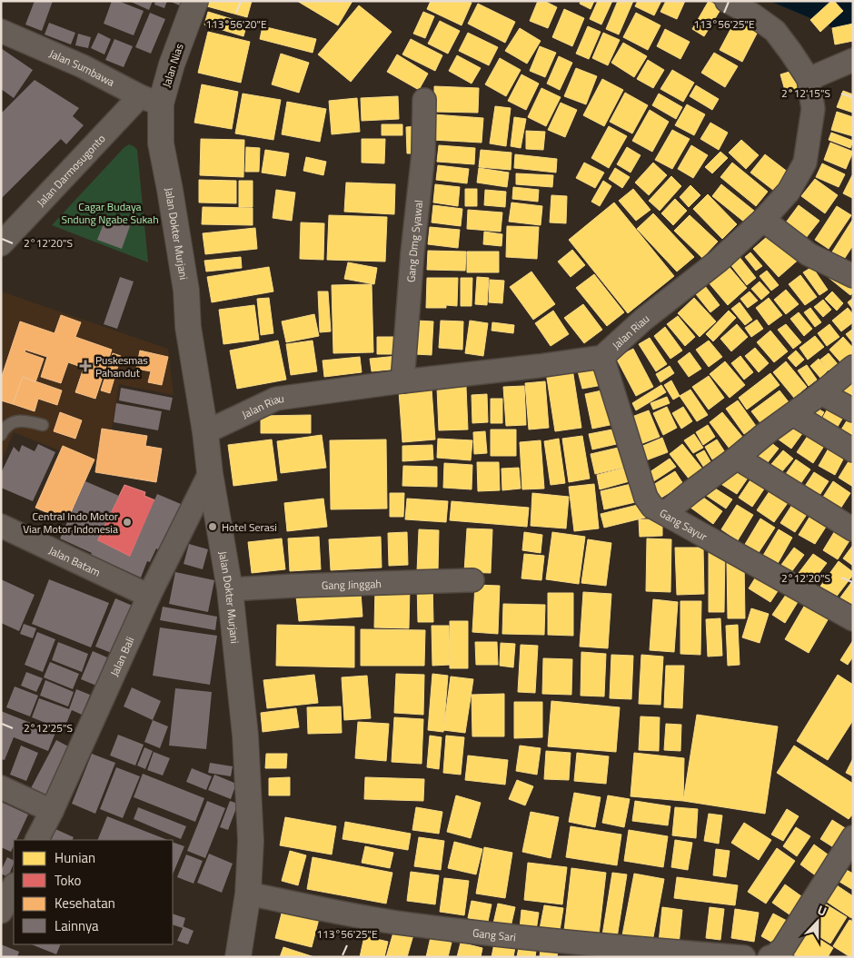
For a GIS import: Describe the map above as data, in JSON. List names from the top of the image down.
{
  "streets": {
    "street": [
      "Jalan Nias",
      "Jalan Sumbawa",
      "Jalan Darmosugonto",
      "Jalan Dokter Murjani",
      "Gang Dmg Syawal",
      "Jalan Riau",
      "Gang Sayur",
      "Jalan Batam",
      "Gang Jinggah",
      "Jalan Bali",
      "Gang Sari"
    ]
  },
  "crossings": [
    ["Jalan Nias", "Jalan Sumbawa"],
    ["Jalan Nias", "Jalan Darmosugonto"],
    ["Jalan Nias", "Jalan Dokter Murjani"],
    ["Jalan Sumbawa", "Jalan Darmosugonto"],
    ["Jalan Sumbawa", "Jalan Dokter Murjani"],
    ["Jalan Darmosugonto", "Jalan Dokter Murjani"],
    ["Jalan Dokter Murjani", "Jalan Riau"],
    ["Jalan Dokter Murjani", "Gang Jinggah"],
    ["Jalan Dokter Murjani", "Jalan Bali"],
    ["Jalan Dokter Murjani", "Gang Sari"],
    ["Gang Dmg Syawal", "Jalan Riau"],
    ["Jalan Riau", "Gang Sayur"],
    ["Jalan Batam", "Jalan Bali"]
  ],
  "parks": ["Cagar Budaya Sndung Ngabe Sukah"],
  "places": {
    "health": ["Puskesmas Pahandut"],
    "other": ["Central Indo Motor Viar Motor Indonesia", "Hotel Serasi"]
  },
  "legend": [
    "Hunian",
    "Toko",
    "Kesehatan",
    "Lainnya"
  ],
  "north": "top",
  "coordinates": [
    "113°56'20\"E",
    "113°56'25\"E",
    "2°12'15\"S",
    "2°12'20\"S",
    "2°12'25\"S"
  ]
}
